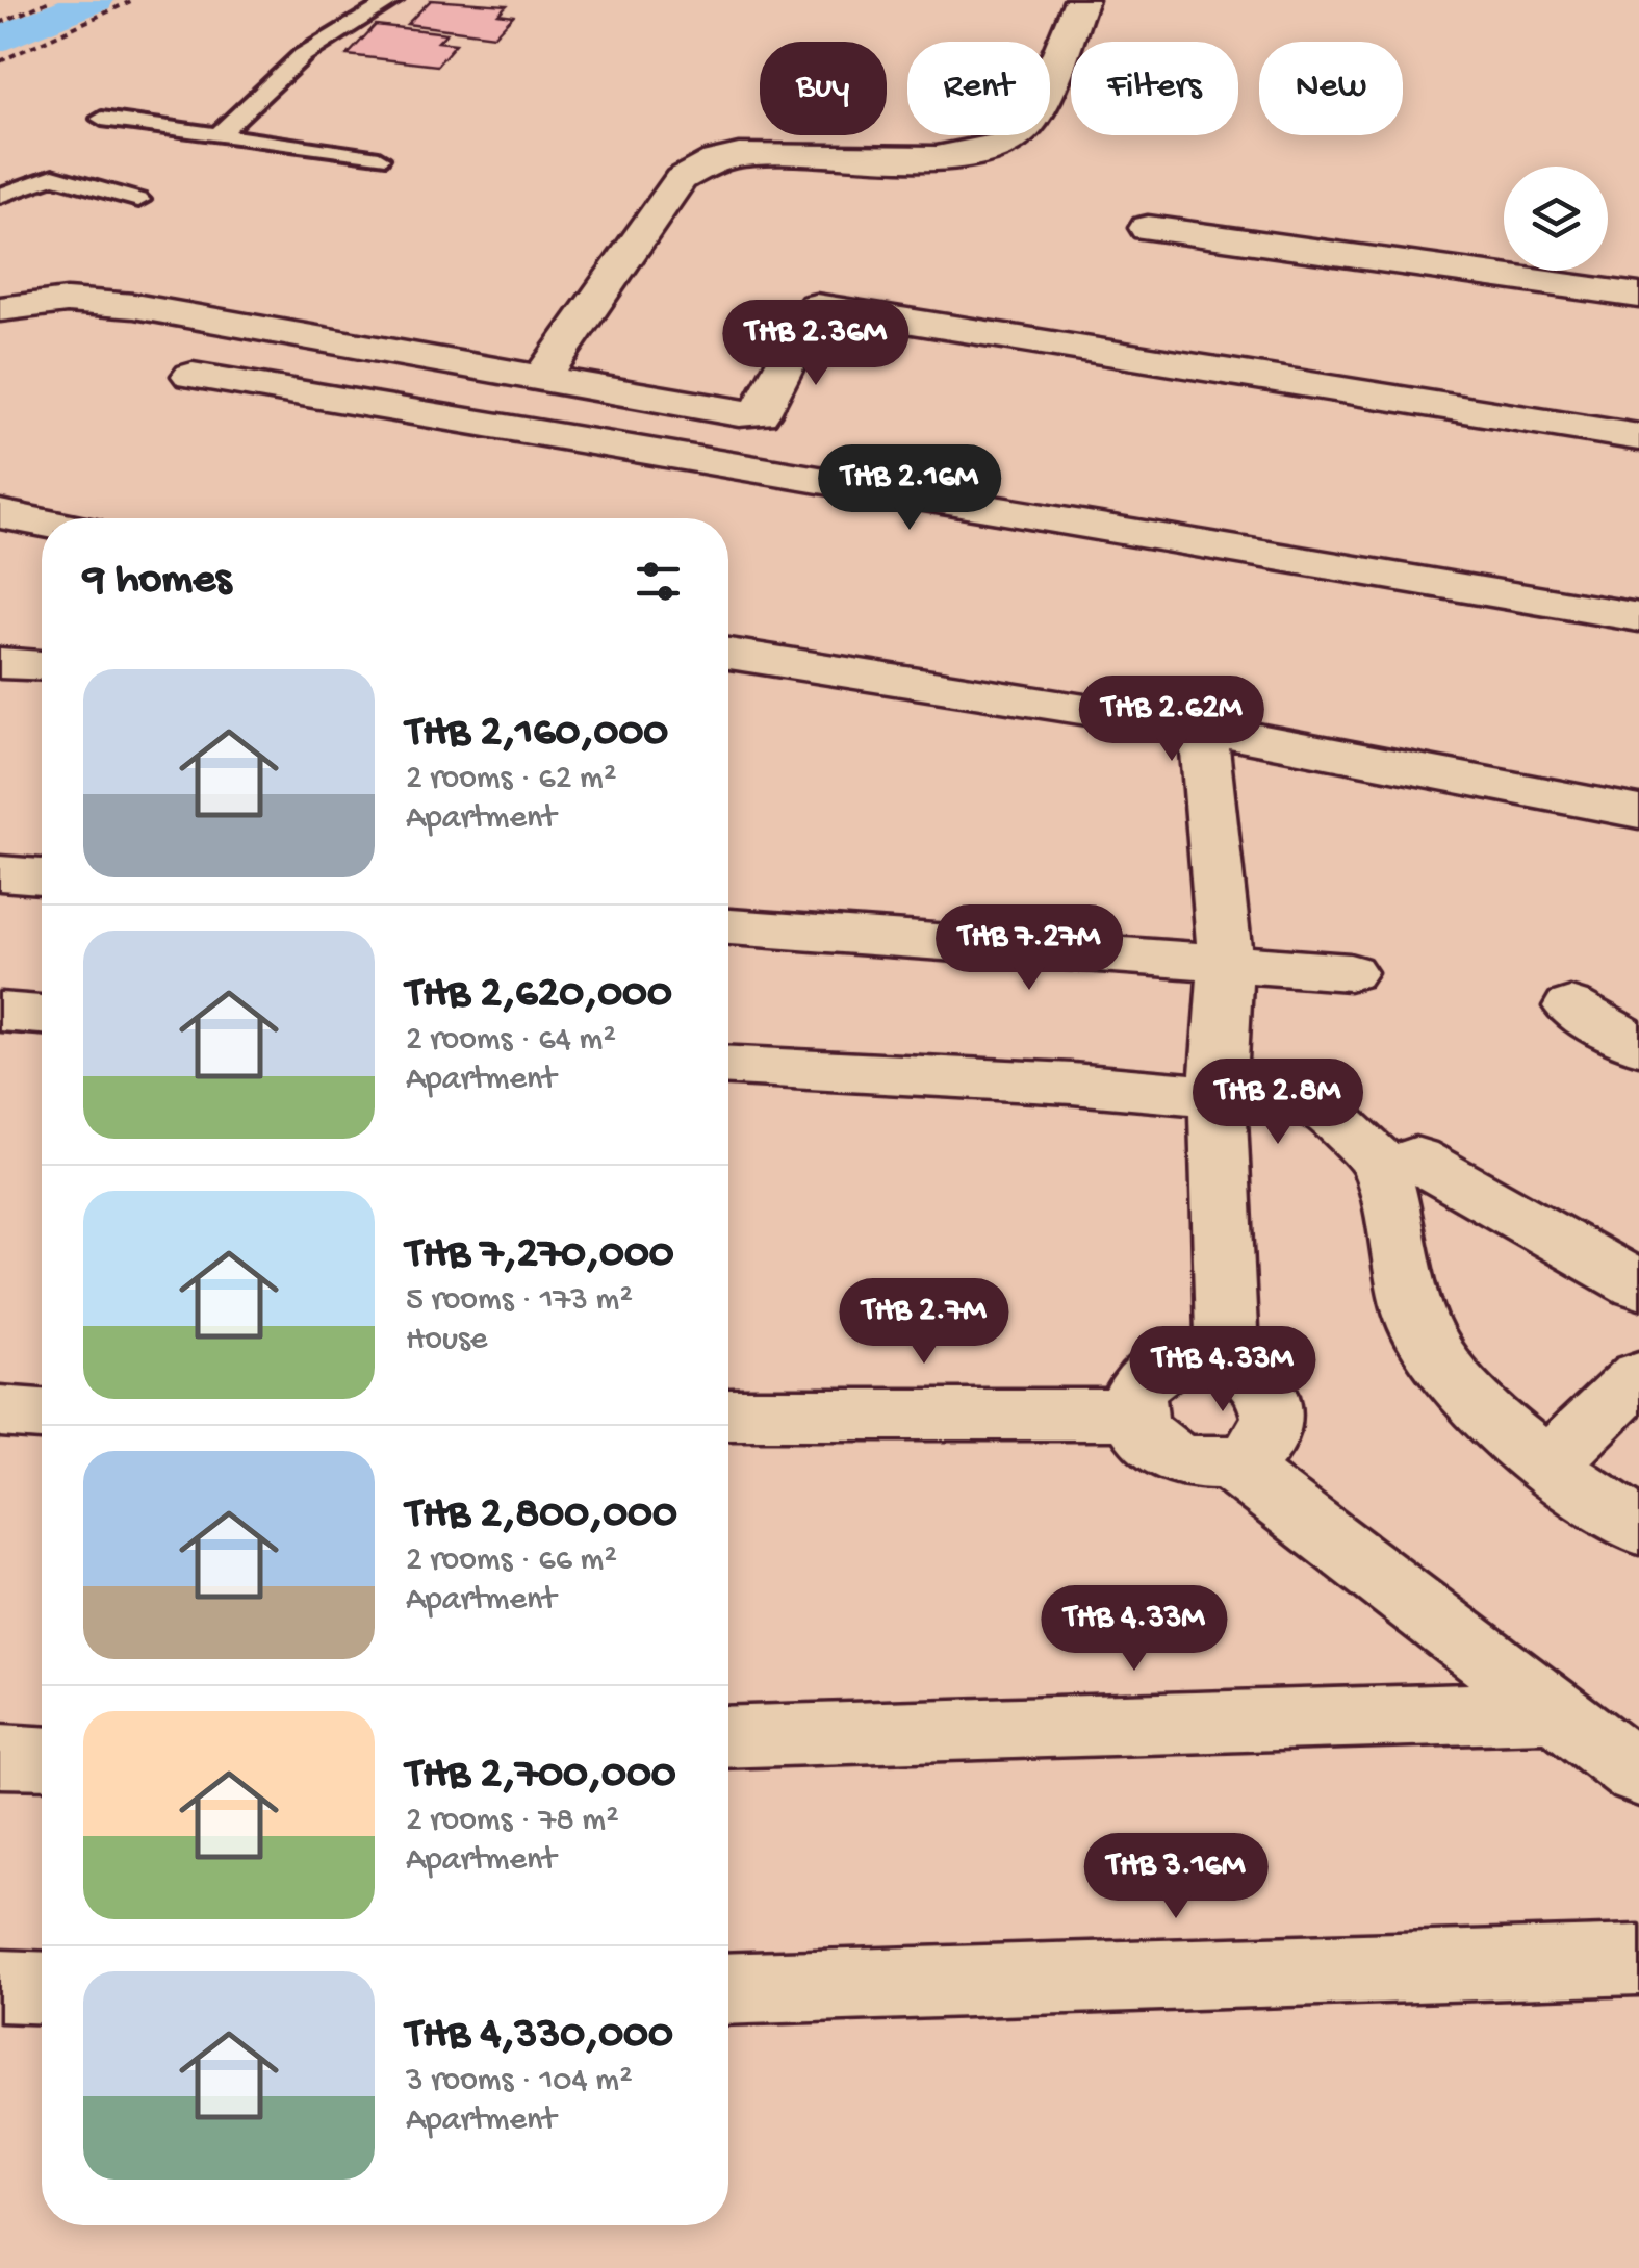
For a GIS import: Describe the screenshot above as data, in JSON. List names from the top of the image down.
{
  "page": {
    "chip": [
      "Buy",
      "Rent",
      "Filters",
      "New"
    ],
    "price": [
      "THB 2.36M",
      "THB 2.16M",
      "THB 2.62M",
      "THB 7.27M",
      "THB 2.8M",
      "THB 2.7M",
      "THB 4.33M",
      "THB 4.33M",
      "THB 3.16M"
    ],
    "heading": "9 homes",
    "list": [
      {
        "name": "THB 2,160,000",
        "note": "2 rooms · 62 m² · Apartment"
      },
      {
        "name": "THB 2,620,000",
        "note": "2 rooms · 64 m² · Apartment"
      },
      {
        "name": "THB 7,270,000",
        "note": "5 rooms · 173 m² · House"
      },
      {
        "name": "THB 2,800,000",
        "note": "2 rooms · 66 m² · Apartment"
      },
      {
        "name": "THB 2,700,000",
        "note": "2 rooms · 78 m² · Apartment"
      },
      {
        "name": "THB 4,330,000",
        "note": "3 rooms · 104 m² · Apartment"
      }
    ]
  }
}
